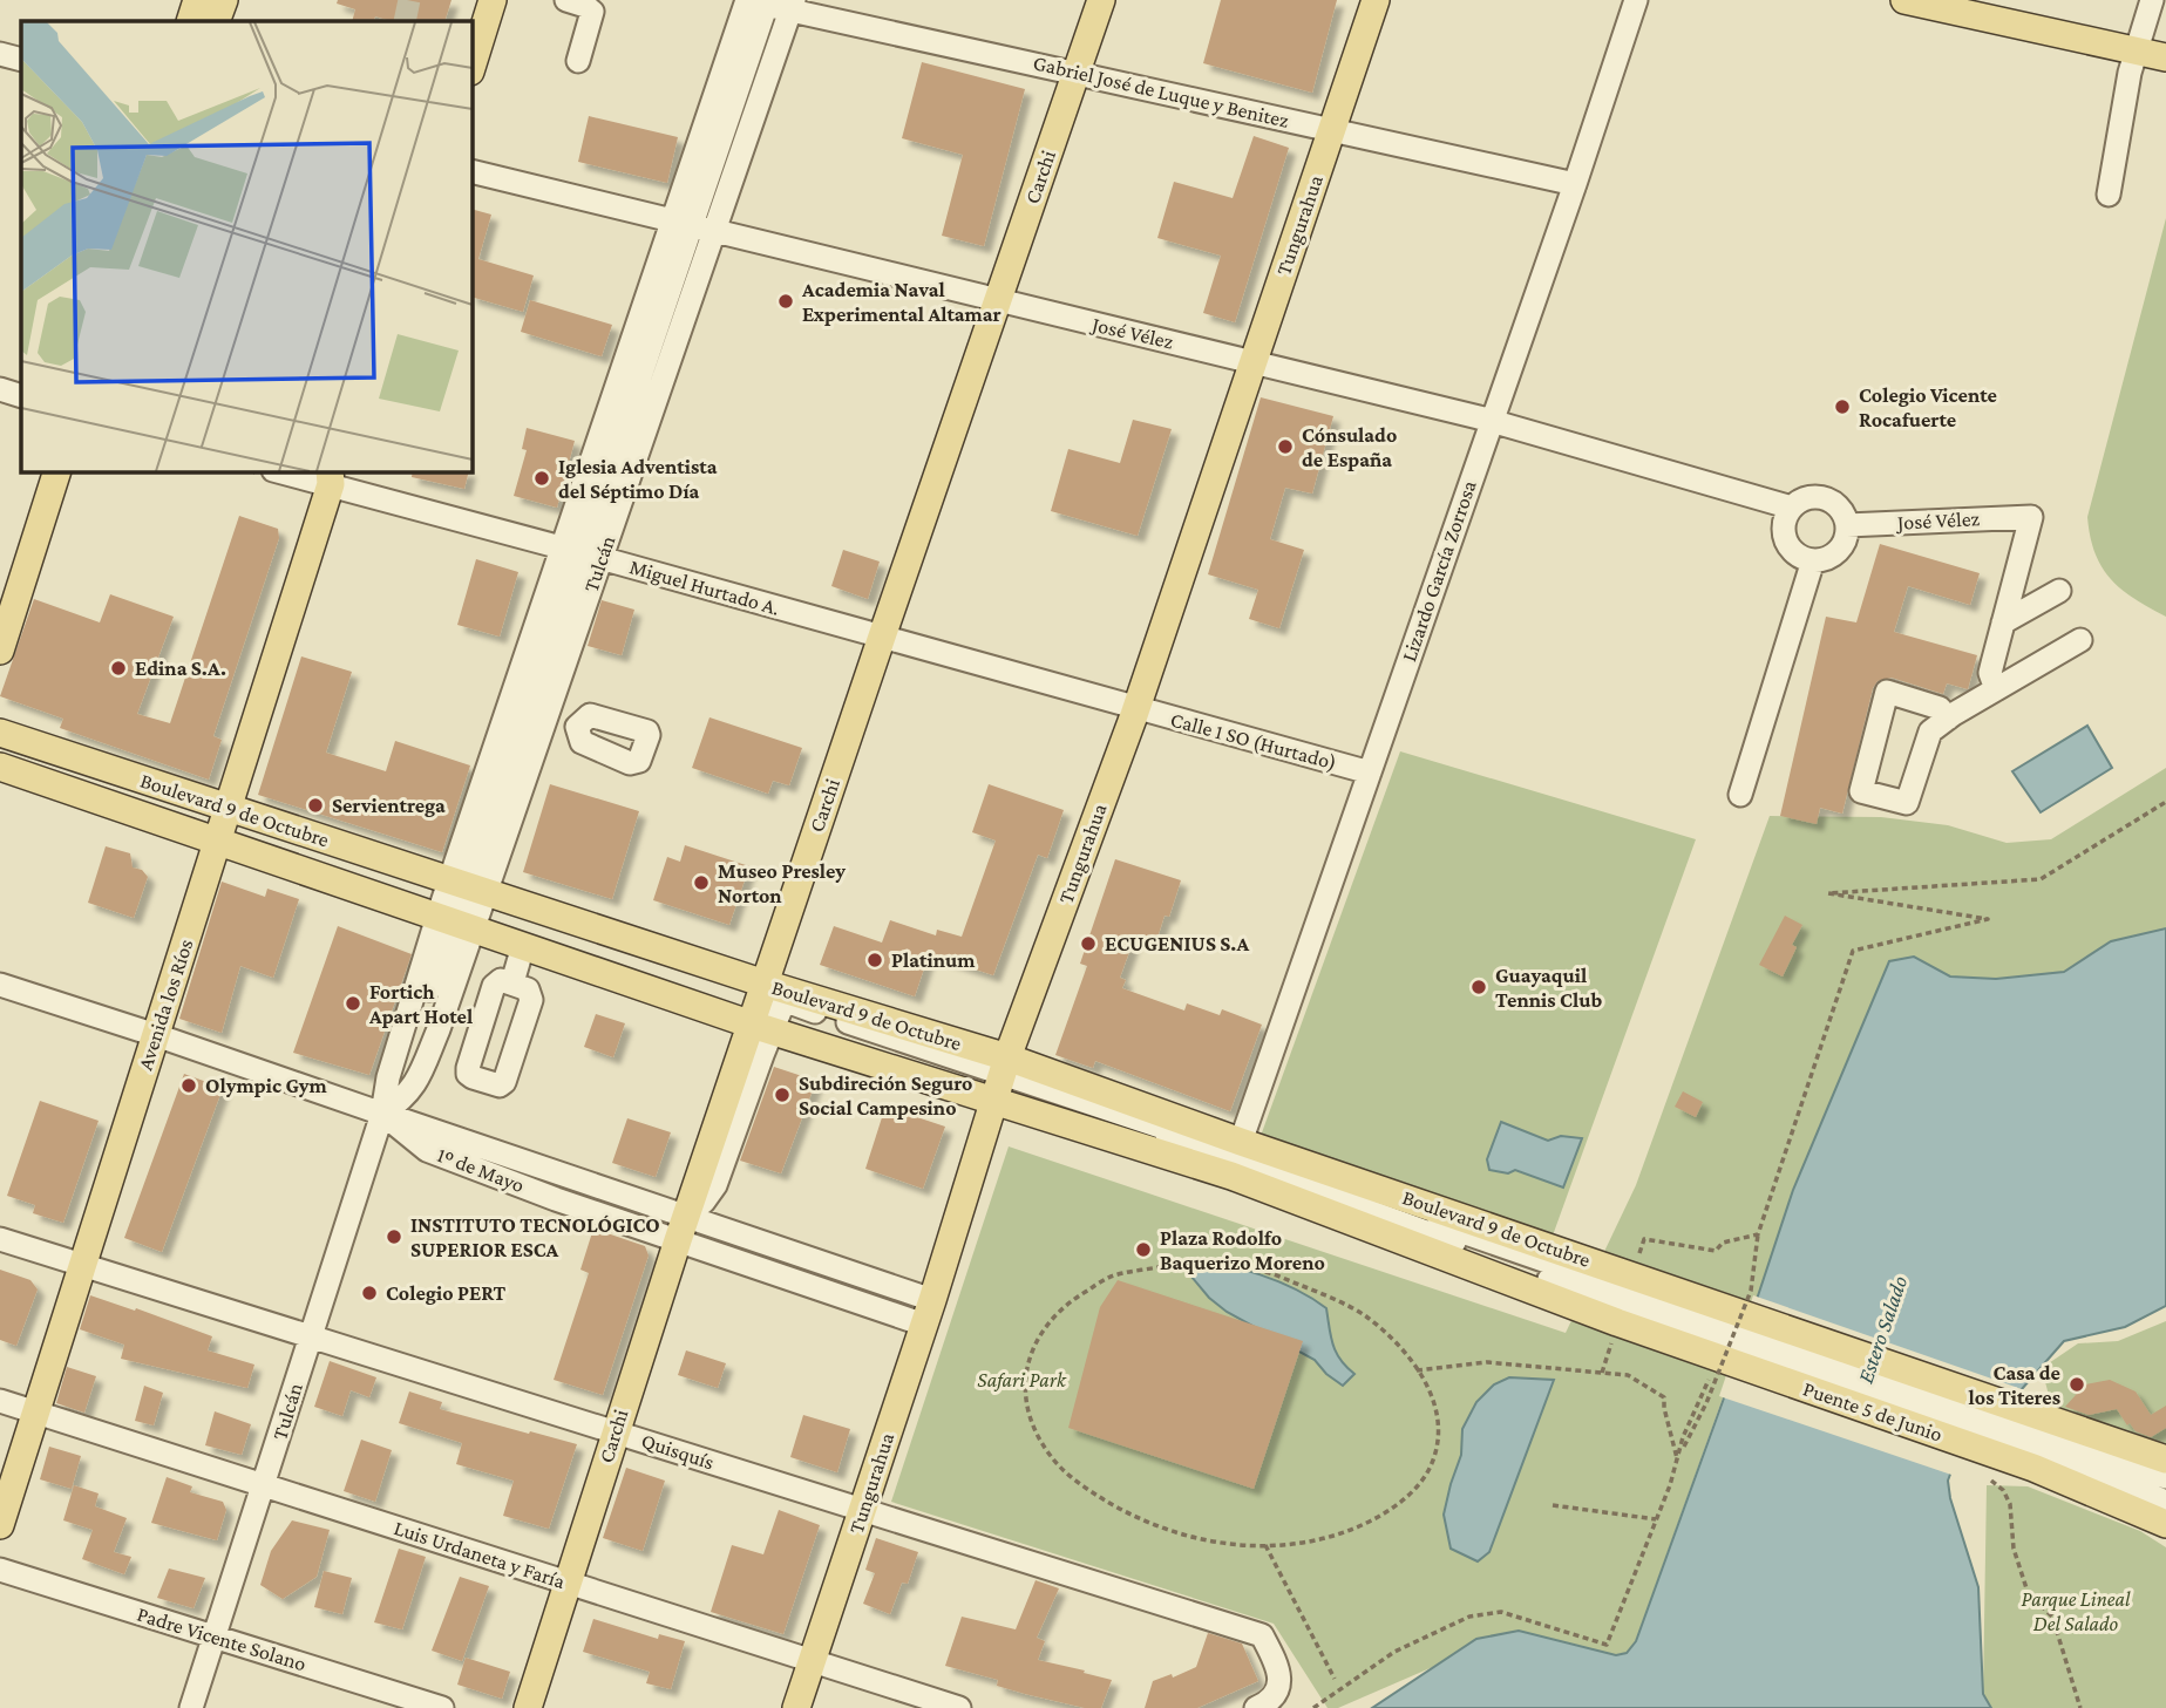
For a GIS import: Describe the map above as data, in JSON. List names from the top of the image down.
{
  "streets": {
    "main road": [
      "Carchi",
      "Tungurahua",
      "Boulevard 9 de Octubre",
      "Avenida los Ríos",
      "Puente 5 de Junio"
    ],
    "street": [
      "Gabriel José de Luque y Benitez",
      "José Vélez",
      "Tulcán",
      "Lizardo García Zorrosa",
      "Miguel Hurtado A.",
      "Calle 1 SO (Hurtado)",
      "1º de Mayo",
      "Quisquís",
      "Luis Urdaneta y Faría",
      "Padre Vicente Solano"
    ]
  },
  "crossings": [
    ["Gabriel José de Luque y Benitez", "Carchi"],
    ["Gabriel José de Luque y Benitez", "Tungurahua"],
    ["Gabriel José de Luque y Benitez", "Tulcán"],
    ["Gabriel José de Luque y Benitez", "Lizardo García Zorrosa"],
    ["Carchi", "José Vélez"],
    ["Carchi", "Miguel Hurtado A."],
    ["Carchi", "Boulevard 9 de Octubre"],
    ["Carchi", "1º de Mayo"],
    ["Carchi", "Quisquís"],
    ["Carchi", "Luis Urdaneta y Faría"],
    ["Tungurahua", "José Vélez"],
    ["Tungurahua", "Miguel Hurtado A."],
    ["Tungurahua", "Calle 1 SO (Hurtado)"],
    ["Tungurahua", "Boulevard 9 de Octubre"],
    ["Tungurahua", "1º de Mayo"],
    ["Tungurahua", "Quisquís"],
    ["Tungurahua", "Luis Urdaneta y Faría"],
    ["José Vélez", "Tulcán"],
    ["José Vélez", "Lizardo García Zorrosa"],
    ["Tulcán", "Miguel Hurtado A."],
    ["Tulcán", "Boulevard 9 de Octubre"],
    ["Tulcán", "1º de Mayo"],
    ["Tulcán", "Quisquís"],
    ["Tulcán", "Luis Urdaneta y Faría"],
    ["Tulcán", "Padre Vicente Solano"],
    ["Lizardo García Zorrosa", "Calle 1 SO (Hurtado)"],
    ["Lizardo García Zorrosa", "Boulevard 9 de Octubre"],
    ["Miguel Hurtado A.", "Calle 1 SO (Hurtado)"],
    ["Miguel Hurtado A.", "Avenida los Ríos"],
    ["Boulevard 9 de Octubre", "Avenida los Ríos"],
    ["Boulevard 9 de Octubre", "Puente 5 de Junio"],
    ["Avenida los Ríos", "1º de Mayo"],
    ["Avenida los Ríos", "Quisquís"],
    ["Avenida los Ríos", "Luis Urdaneta y Faría"]
  ],
  "water": ["Estero Salado"],
  "parks": ["Safari Park", "Parque Lineal Del Salado"],
  "places": [
    "Academia Naval Experimental Altamar",
    "Colegio Vicente Rocafuerte",
    "Cónsulado de España",
    "Iglesia Adventista del Séptimo Día",
    "Edina S.A.",
    "Servientrega",
    "Museo Presley Norton",
    "ECUGENIUS S.A",
    "Platinum",
    "Guayaquil Tennis Club",
    "Fortich Apart Hotel",
    "Olympic Gym",
    "Subdireción Seguro Social Campesino",
    "INSTITUTO TECNOLÓGICO SUPERIOR ESCA",
    "Plaza Rodolfo Baquerizo Moreno",
    "Colegio PERT",
    "Casa de los Titeres"
  ]
}
